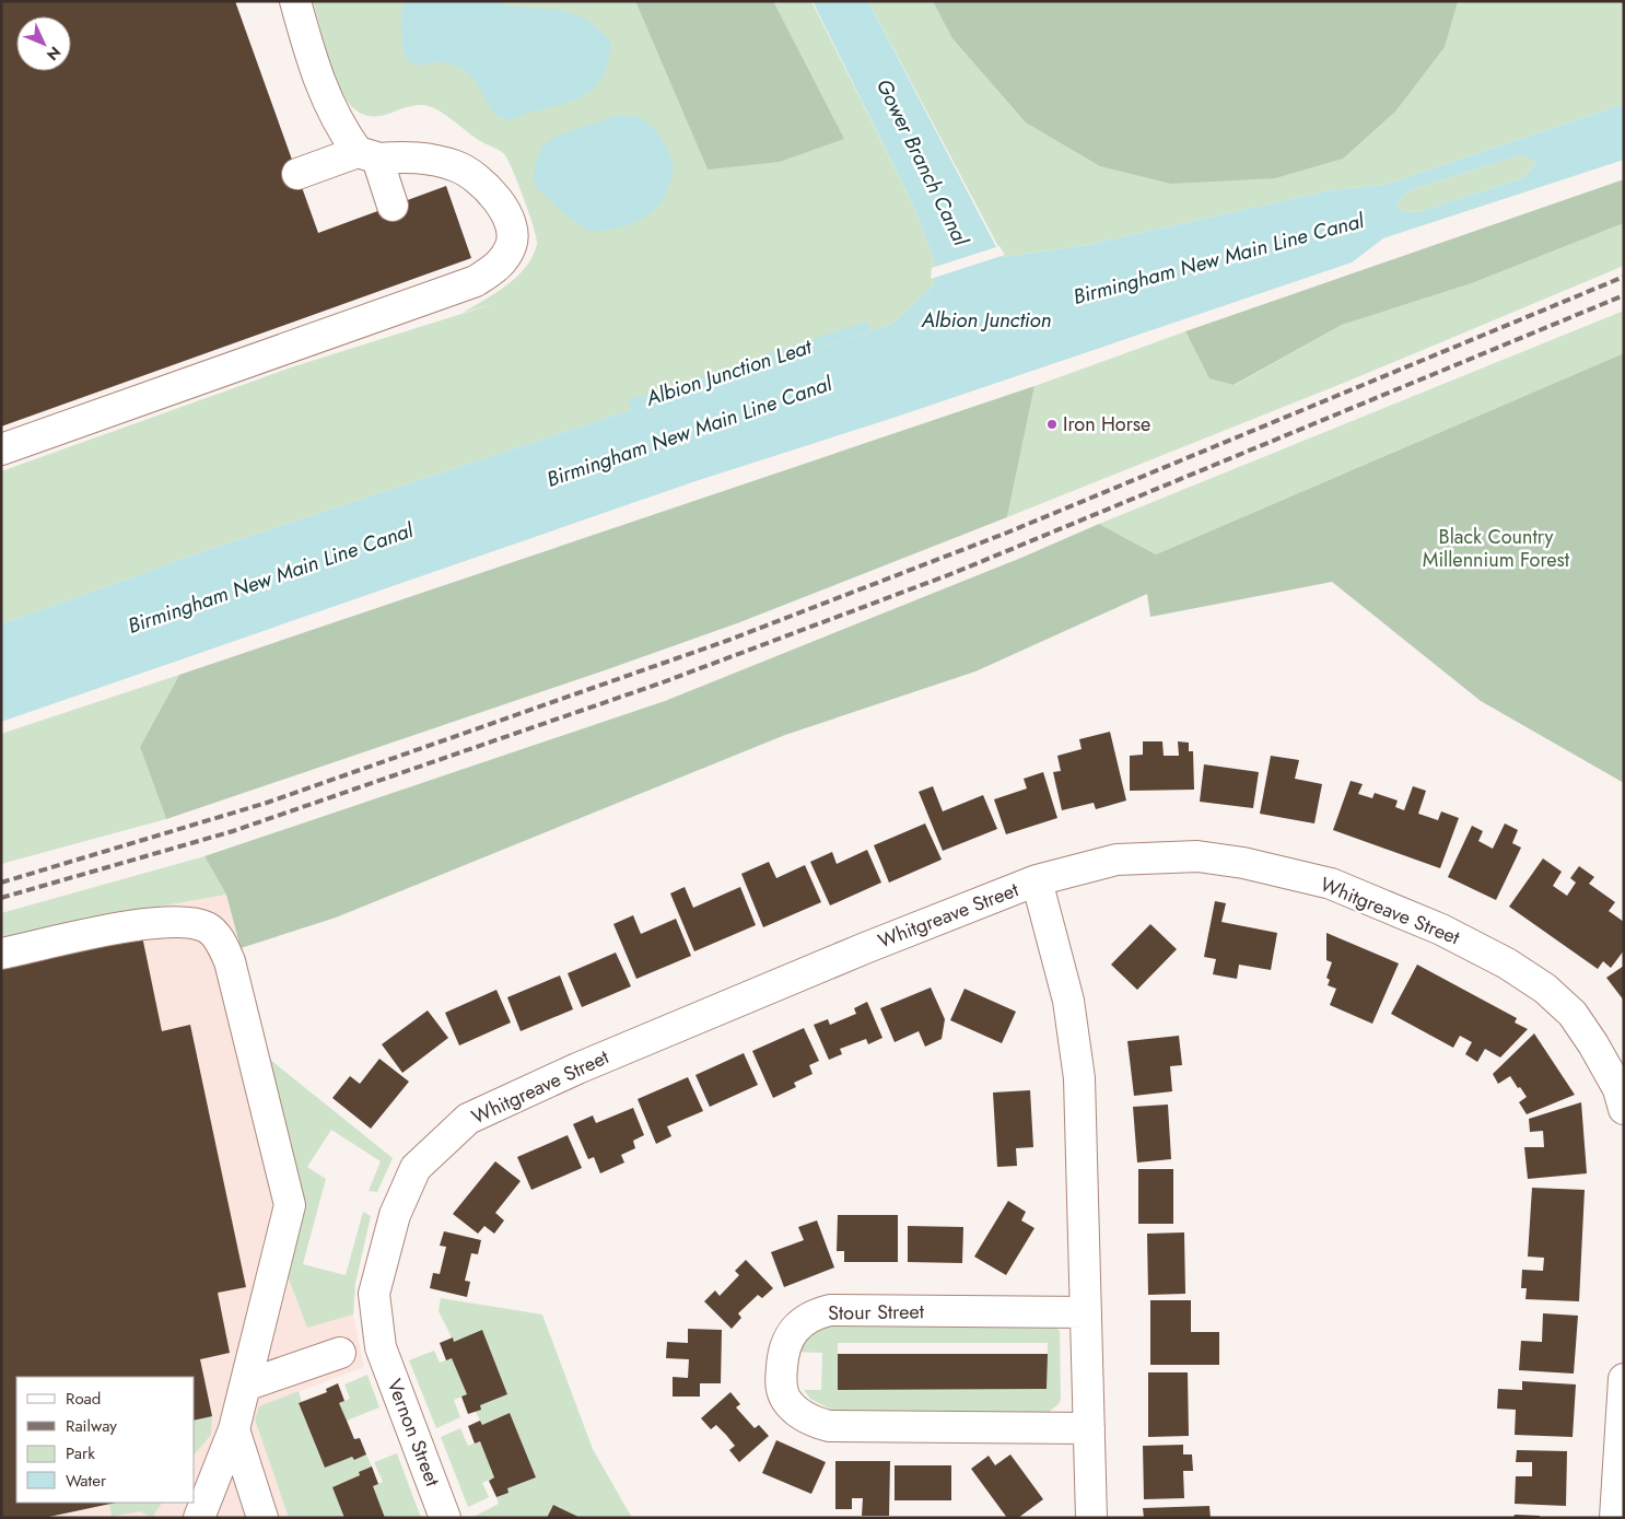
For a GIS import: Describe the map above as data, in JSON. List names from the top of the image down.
{
  "streets": {
    "street": ["Whitgreave Street", "Stour Street", "Vernon Street"]
  },
  "crossings": [
    ["Whitgreave Street", "Vernon Street"]
  ],
  "water": [
    "Gower Branch Canal",
    "Birmingham New Main Line Canal",
    "Albion Junction",
    "Albion Junction Leat"
  ],
  "parks": ["Black Country Millennium Forest"],
  "places": ["Iron Horse"],
  "legend": [
    "Road",
    "Railway",
    "Park",
    "Water"
  ],
  "north": "bottom right"
}
